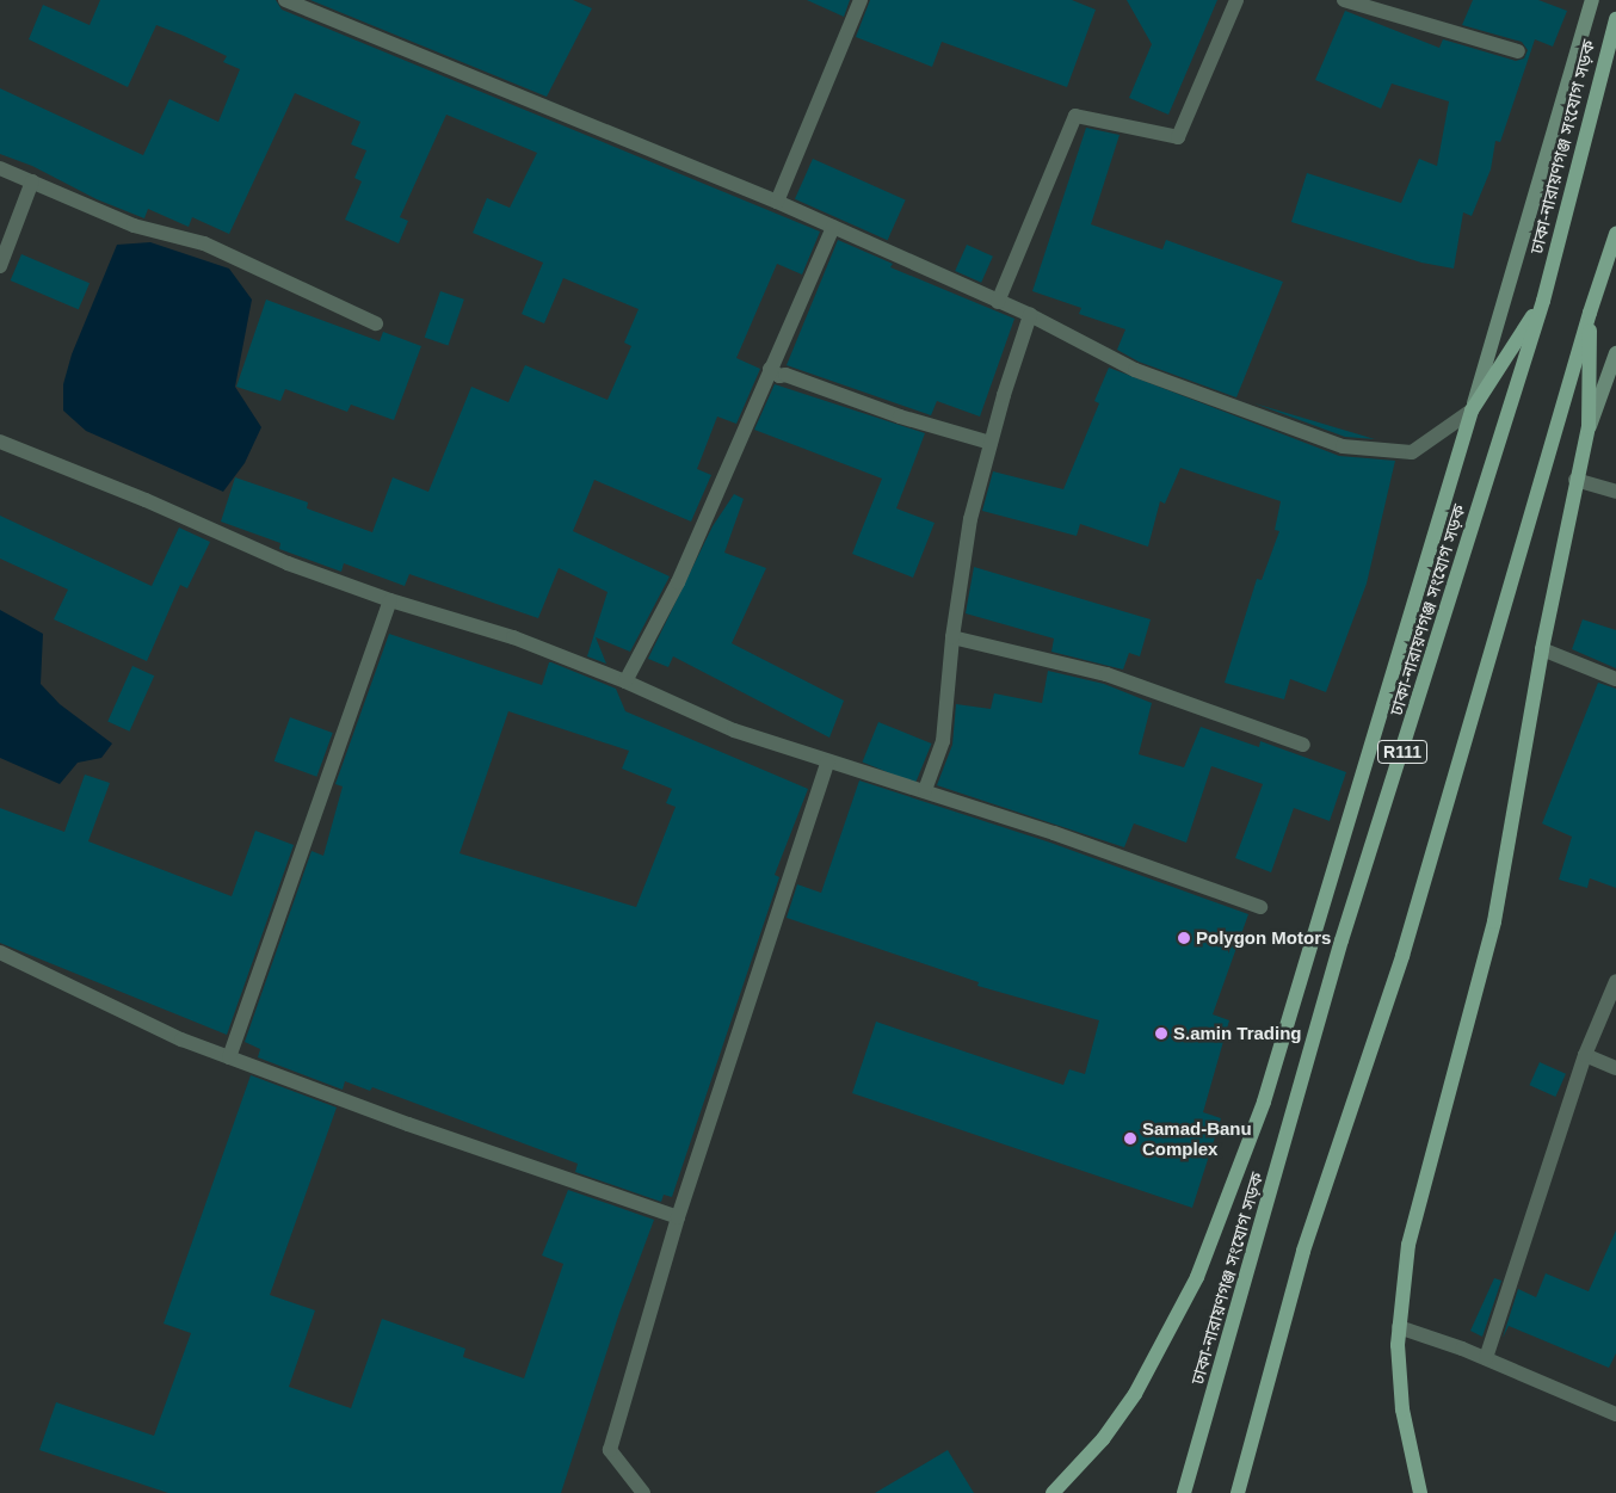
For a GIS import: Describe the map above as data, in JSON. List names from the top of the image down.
{
  "streets": {
    "main road": ["ঢাকা-নারায়ণগঞ্জ সংযোগ সড়ক", "R111"]
  },
  "crossings": [
    ["ঢাকা-নারায়ণগঞ্জ সংযোগ সড়ক", "R111"]
  ],
  "places": ["Polygon Motors", "S.amin Trading", "Samad-Banu Complex"]
}
